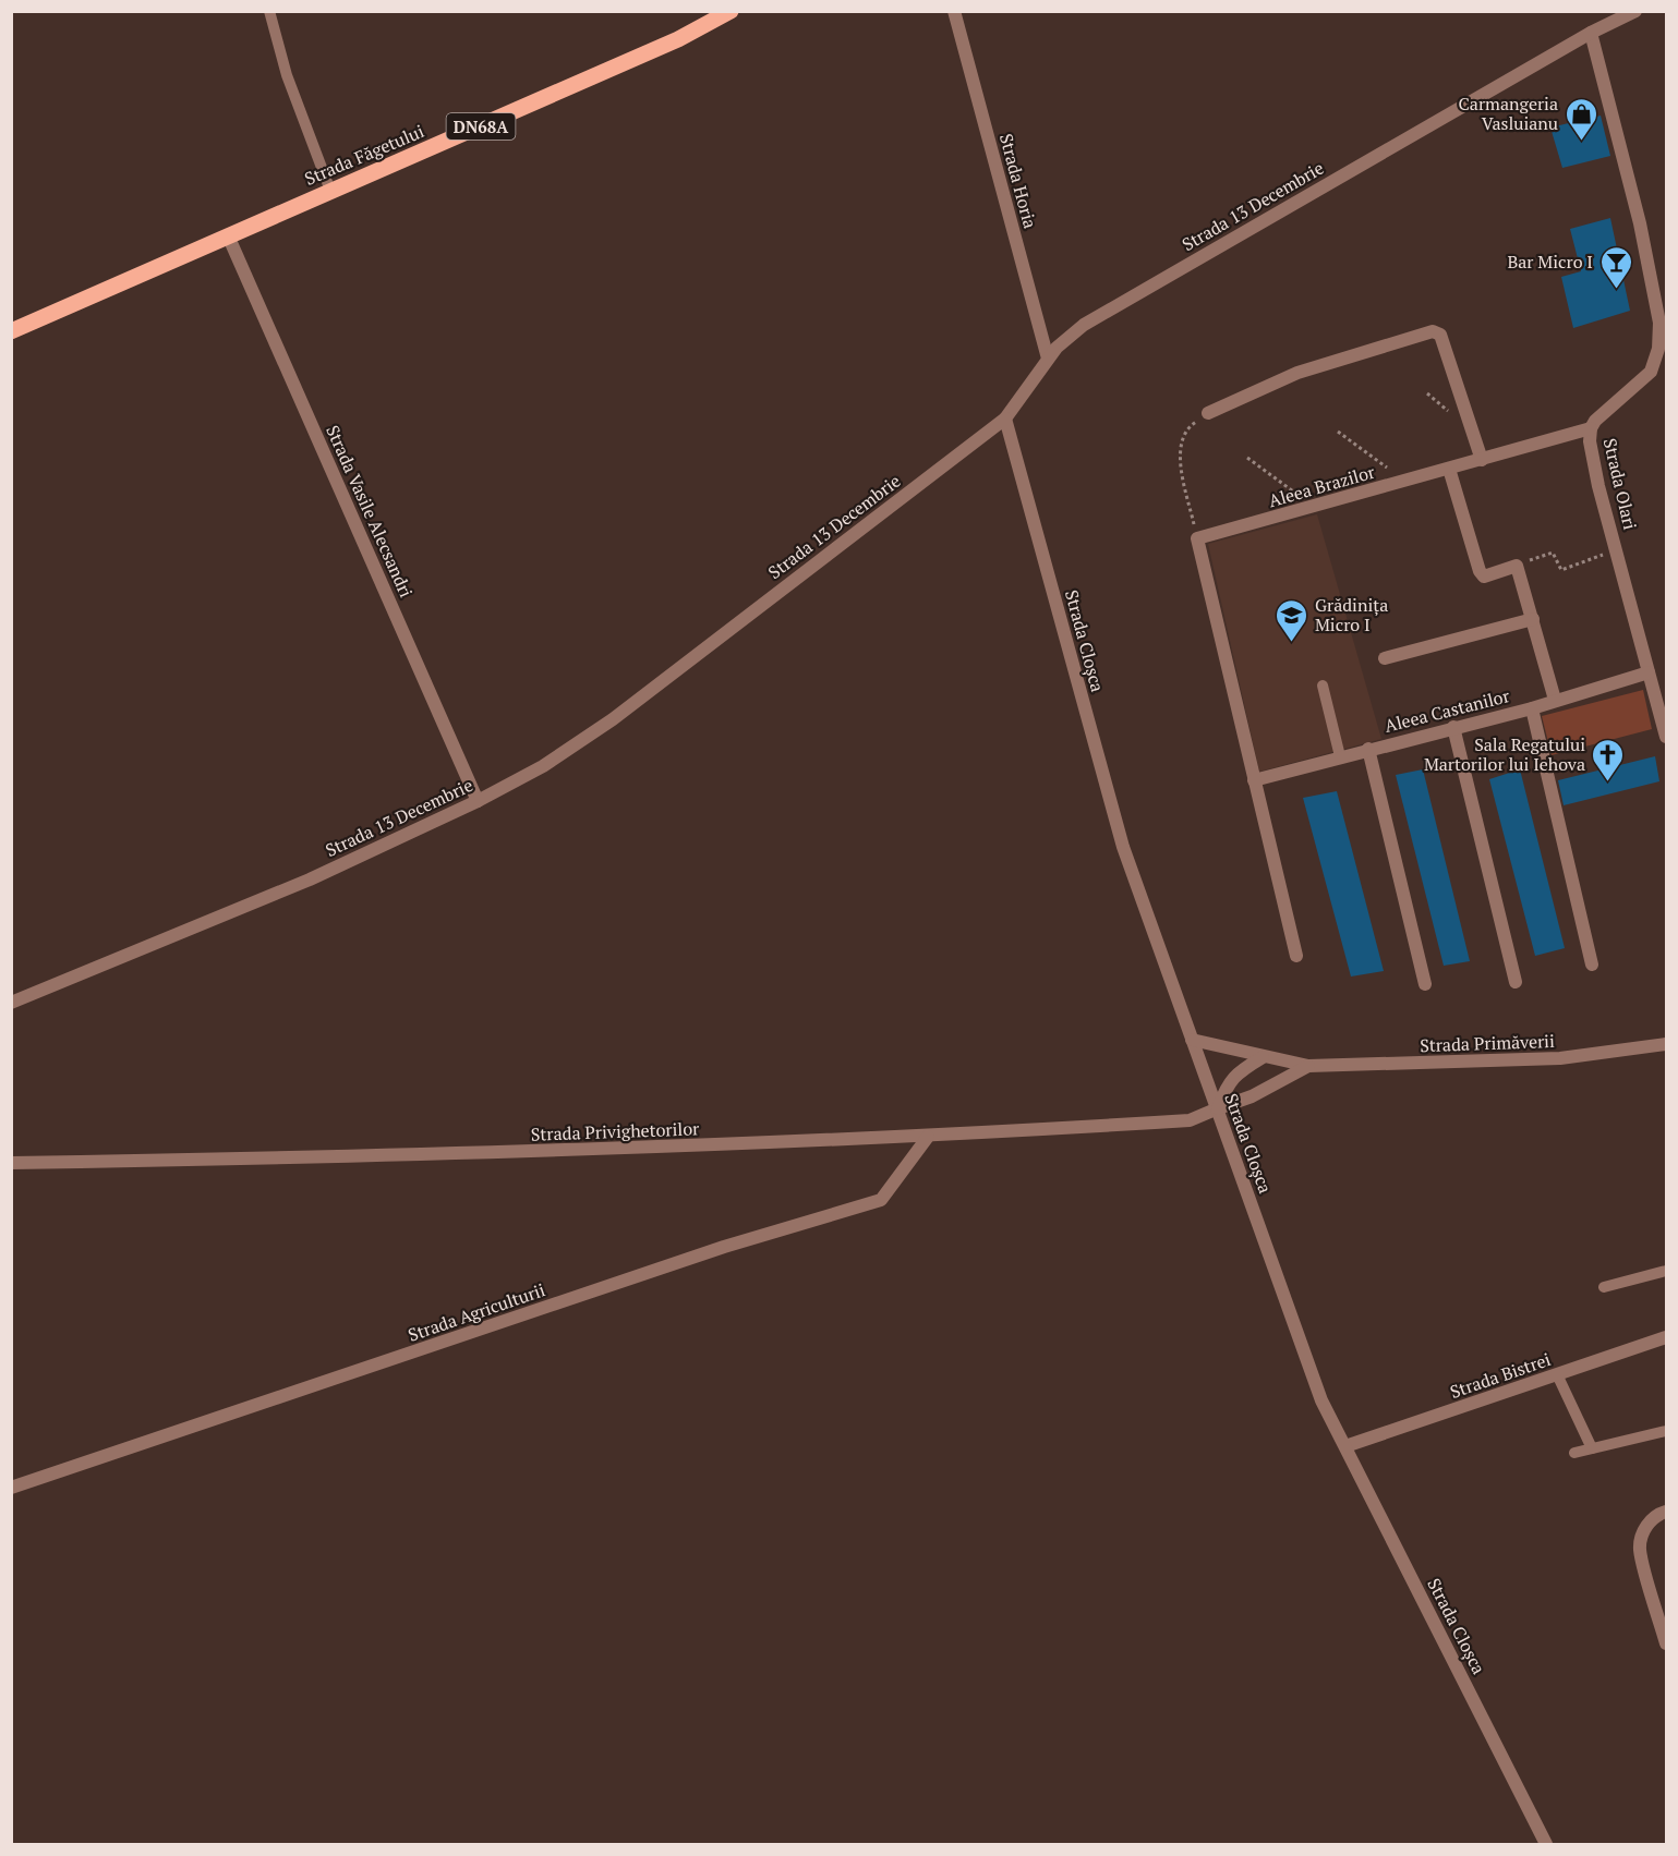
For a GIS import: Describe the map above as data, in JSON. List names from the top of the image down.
{
  "streets": {
    "main road": ["DN68A", "Strada Făgetului"],
    "street": [
      "Strada Horia",
      "Strada 13 Decembrie",
      "Strada Olari",
      "Aleea Brazilor",
      "Strada Vasile Alecsandri",
      "Strada Cloșca",
      "Aleea Castanilor",
      "Strada Primăverii",
      "Strada Privighetorilor",
      "Strada Agriculturii",
      "Strada Bistrei"
    ]
  },
  "crossings": [
    ["Strada Făgetului", "Strada Vasile Alecsandri"],
    ["Strada Horia", "Strada 13 Decembrie"],
    ["Strada 13 Decembrie", "Strada Olari"],
    ["Strada 13 Decembrie", "Strada Vasile Alecsandri"],
    ["Strada 13 Decembrie", "Strada Cloșca"],
    ["Strada Olari", "Aleea Brazilor"],
    ["Strada Olari", "Aleea Castanilor"],
    ["Strada Cloșca", "Strada Primăverii"],
    ["Strada Cloșca", "Strada Privighetorilor"],
    ["Strada Cloșca", "Strada Bistrei"],
    ["Strada Primăverii", "Strada Privighetorilor"],
    ["Strada Privighetorilor", "Strada Agriculturii"]
  ],
  "places": {
    "shop": ["Carmangeria Vasluianu"],
    "bar": ["Bar Micro I"],
    "school or university": ["Grădinița Micro I"],
    "church": ["Sala Regatului Martorilor lui Iehova"]
  }
}
